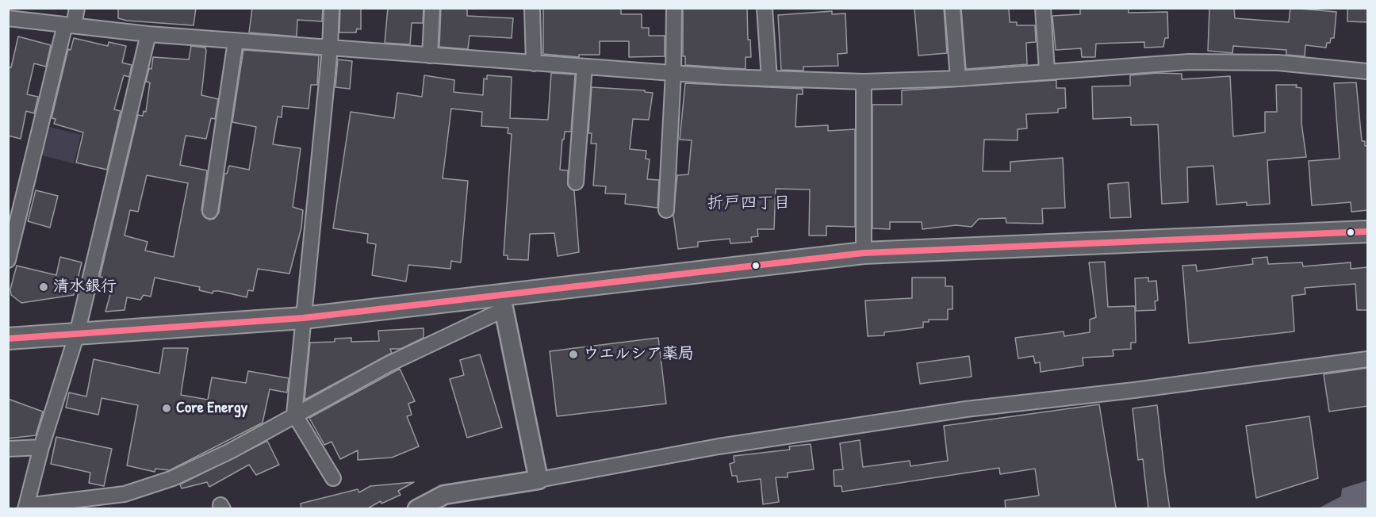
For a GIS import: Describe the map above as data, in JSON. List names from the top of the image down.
{
  "districts": ["折戸四丁目"],
  "places": ["清水銀行", "ウエルシア薬局", "Core Energy"]
}
